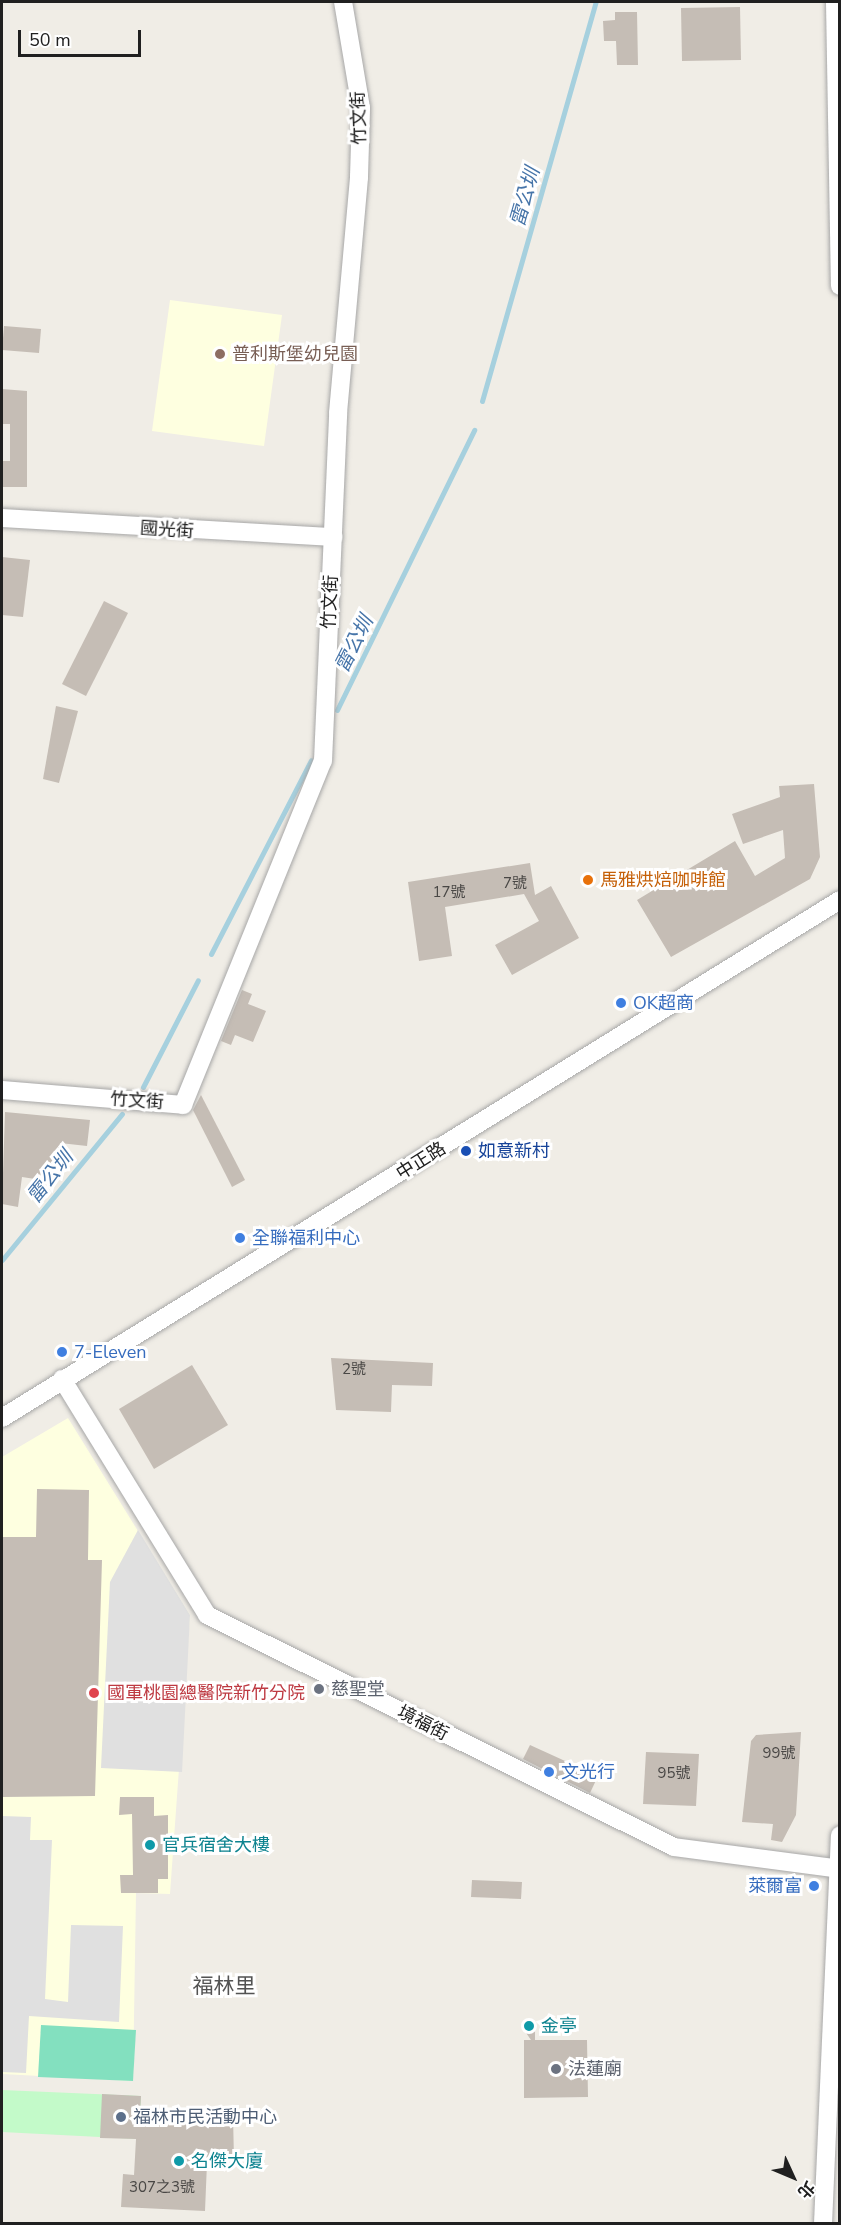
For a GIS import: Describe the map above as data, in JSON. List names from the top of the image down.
{
  "streets": {
    "street": [
      "竹文街",
      "國光街",
      "中正路",
      "境福街"
    ]
  },
  "crossings": [
    ["竹文街", "國光街"],
    ["中正路", "境福街"]
  ],
  "districts": ["福林里"],
  "water": ["雷公圳"],
  "places": [
    "普利斯堡幼兒園",
    "馬雅烘焙咖啡館",
    "OK超商",
    "如意新村",
    "全聯福利中心",
    "7-Eleven",
    "慈聖堂",
    "國軍桃園總醫院新竹分院",
    "文光行",
    "官兵宿舍大樓",
    "萊爾富",
    "金亭",
    "法蓮廟",
    "福林市民活動中心",
    "名傑大廈"
  ],
  "house_numbers": [
    "7號",
    "17號",
    "2號",
    "99號",
    "95號",
    "307之3號"
  ],
  "scale_bar": "50 m",
  "north": "bottom right"
}
